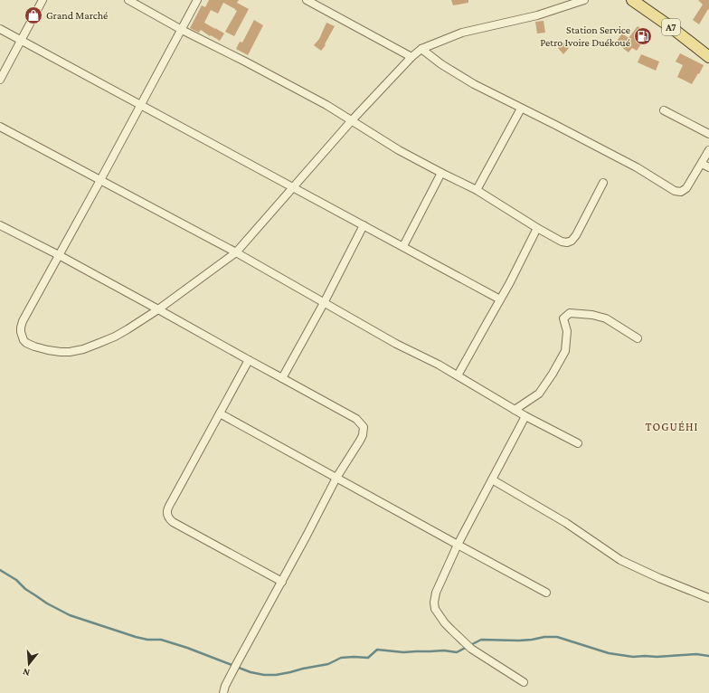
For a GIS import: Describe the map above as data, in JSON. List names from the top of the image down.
{
  "streets": {
    "main road": ["A7"]
  },
  "districts": ["TOGUÉHI"],
  "places": {
    "shop": ["Grand Marché"],
    "fuel station": ["Station Service Petro Ivoire Duékoué"]
  },
  "north": "bottom"
}
